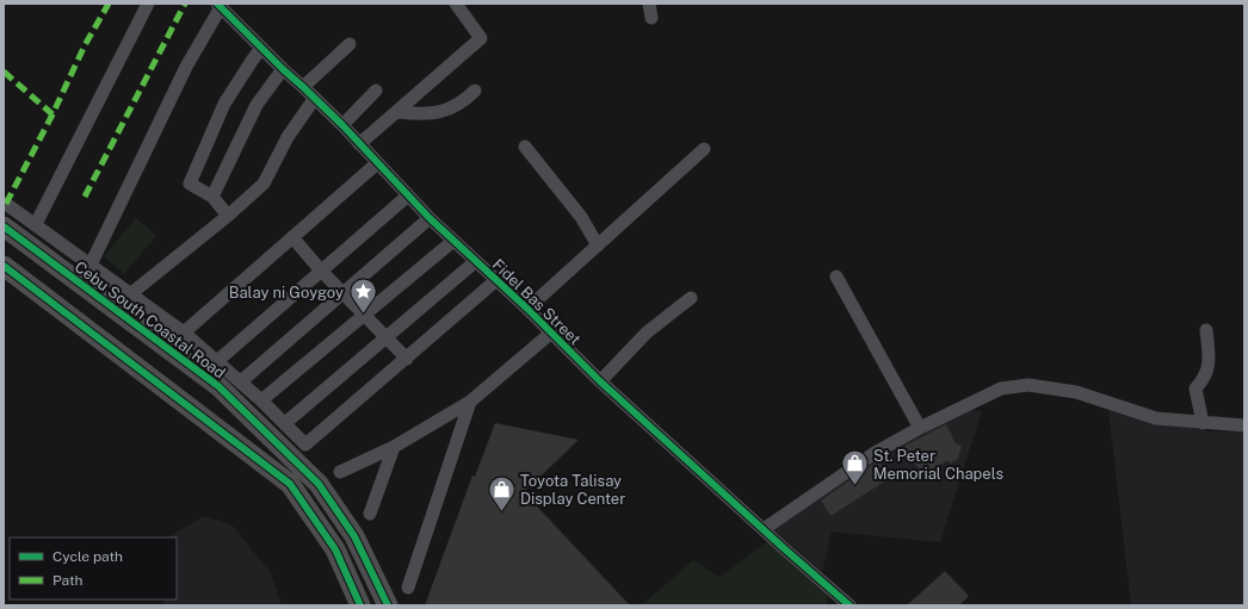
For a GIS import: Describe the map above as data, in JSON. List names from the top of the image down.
{
  "streets": {
    "highway": ["Cebu South Coastal Road"],
    "street": ["Fidel Bas Street"]
  },
  "places": {
    "place": ["Balay ni Goygoy"],
    "shop": ["St. Peter Memorial Chapels", "Toyota Talisay Display Center"]
  },
  "legend": ["Cycle path", "Path"]
}
